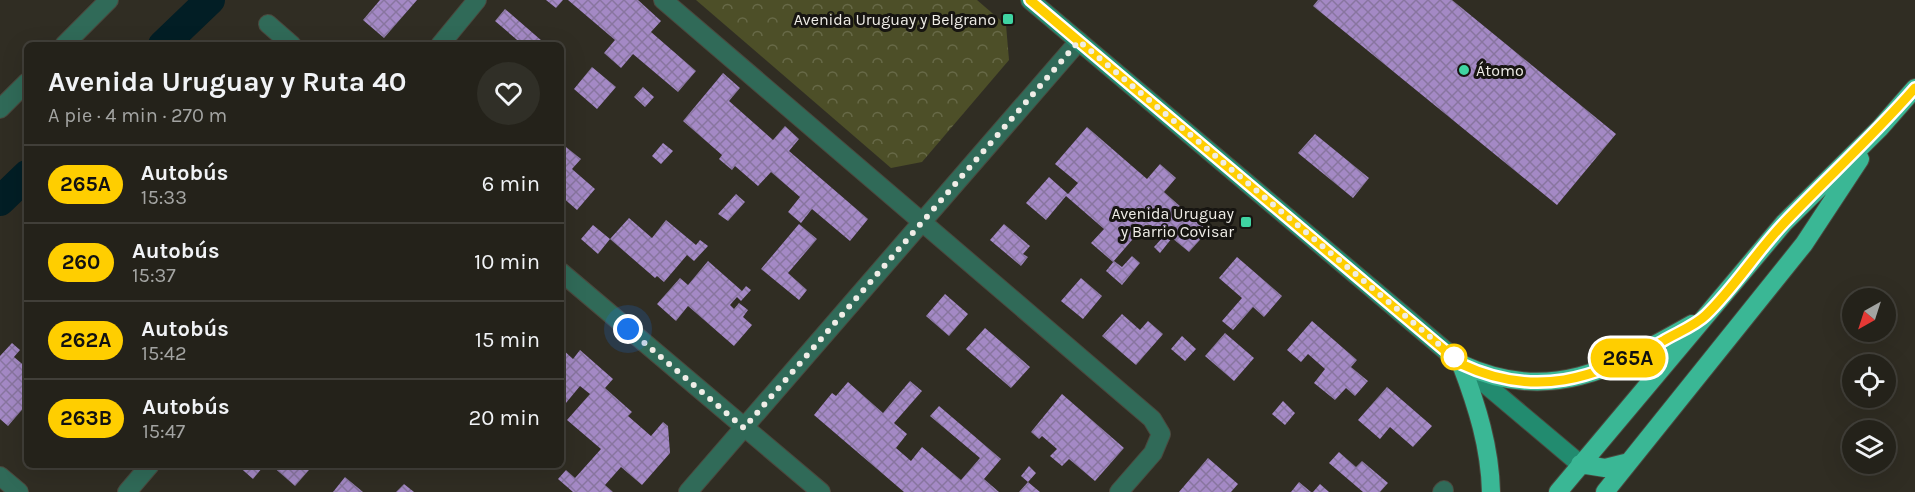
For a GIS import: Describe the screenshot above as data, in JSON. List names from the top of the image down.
{
  "places": {
    "transit": ["Avenida Uruguay y Belgrano", "Avenida Uruguay y Barrio Covisar"],
    "other": ["Átomo"]
  },
  "lines": ["bus line 265A"],
  "north": "bottom left",
  "page": {
    "on_map": "265A",
    "heading": ["Avenida Uruguay y Ruta 40", "A pie · 4 min · 270 m"],
    "list": [
      {
        "mark": "265A",
        "name": "Autobús",
        "note": "15:33",
        "value": "6 min"
      },
      {
        "mark": "260",
        "name": "Autobús",
        "note": "15:37",
        "value": "10 min"
      },
      {
        "mark": "262A",
        "name": "Autobús",
        "note": "15:42",
        "value": "15 min"
      },
      {
        "mark": "263B",
        "name": "Autobús",
        "note": "15:47",
        "value": "20 min"
      }
    ]
  }
}
